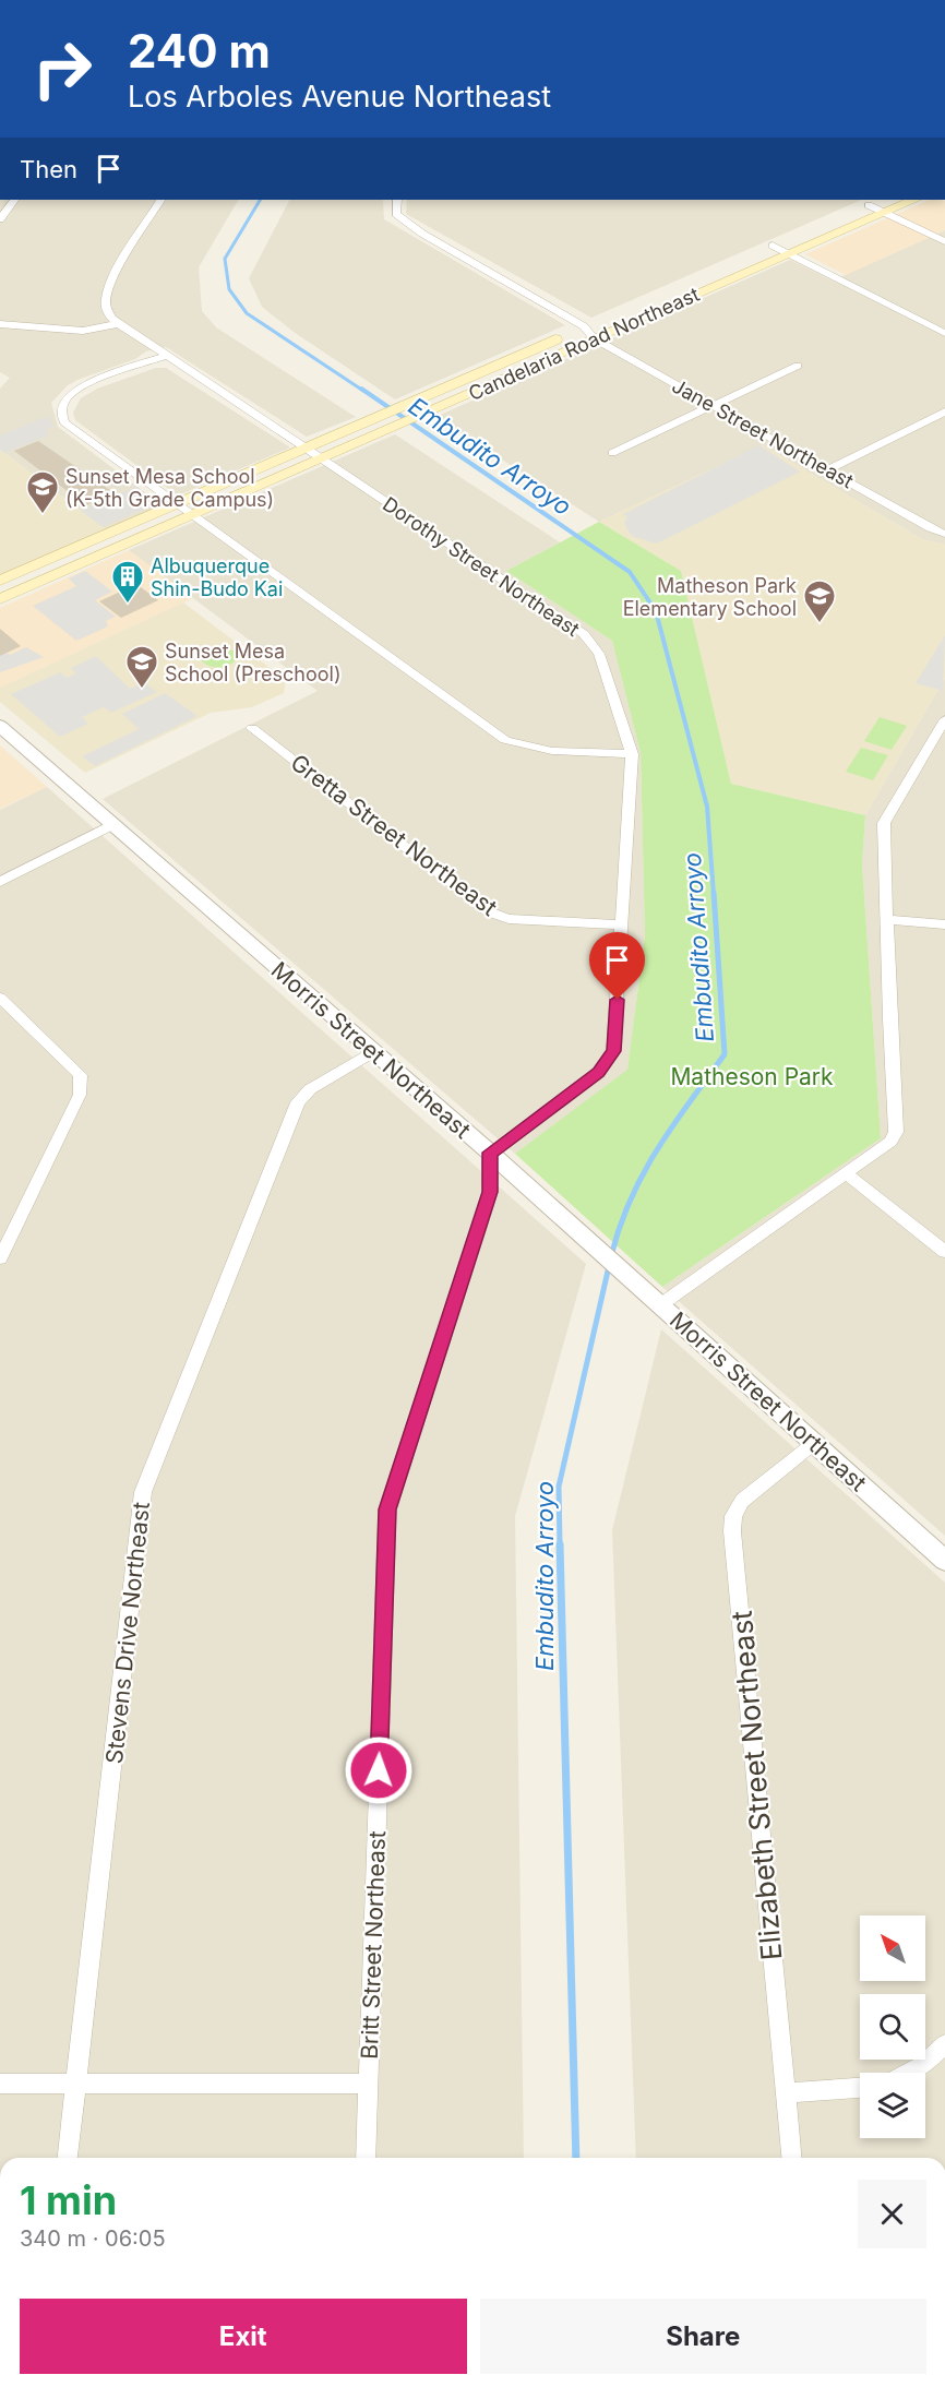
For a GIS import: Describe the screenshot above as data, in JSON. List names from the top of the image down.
{
  "streets": {
    "main road": ["Candelaria Road Northeast"],
    "street": [
      "Jane Street Northeast",
      "Dorothy Street Northeast",
      "Gretta Street Northeast",
      "Morris Street Northeast",
      "Stevens Drive Northeast",
      "Elizabeth Street Northeast",
      "Britt Street Northeast"
    ]
  },
  "crossings": [
    ["Candelaria Road Northeast", "Jane Street Northeast"],
    ["Candelaria Road Northeast", "Dorothy Street Northeast"],
    ["Morris Street Northeast", "Stevens Drive Northeast"],
    ["Morris Street Northeast", "Elizabeth Street Northeast"],
    ["Morris Street Northeast", "Britt Street Northeast"]
  ],
  "water": ["Embudito Arroyo"],
  "parks": ["Matheson Park"],
  "places": {
    "school or university": ["Sunset Mesa School (K-5th Grade Campus)", "Matheson Park Elementary School", "Sunset Mesa School (Preschool)"],
    "building": ["Albuquerque Shin-Budo Kai"]
  },
  "north": "top left",
  "page": {
    "turn": ["240 m", "Los Arboles Avenue Northeast"],
    "then": "Then",
    "heading": ["1 min", "340 m · 06:05"],
    "buttons": ["Exit", "Share"]
  }
}
